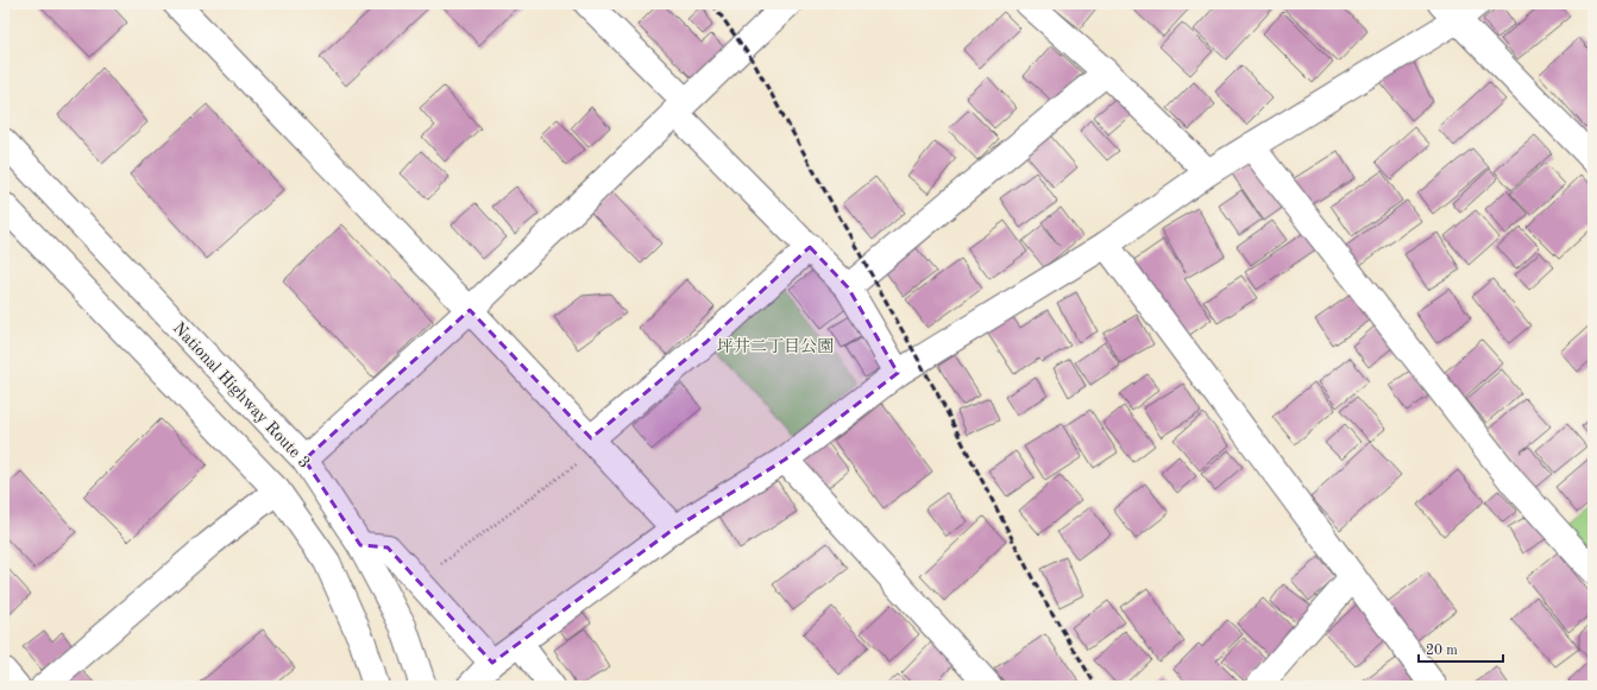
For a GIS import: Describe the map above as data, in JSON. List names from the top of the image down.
{
  "streets": {
    "main road": ["National Highway Route 3"]
  },
  "parks": ["坪井二丁目公園"],
  "scale_bar": "20 m"
}
